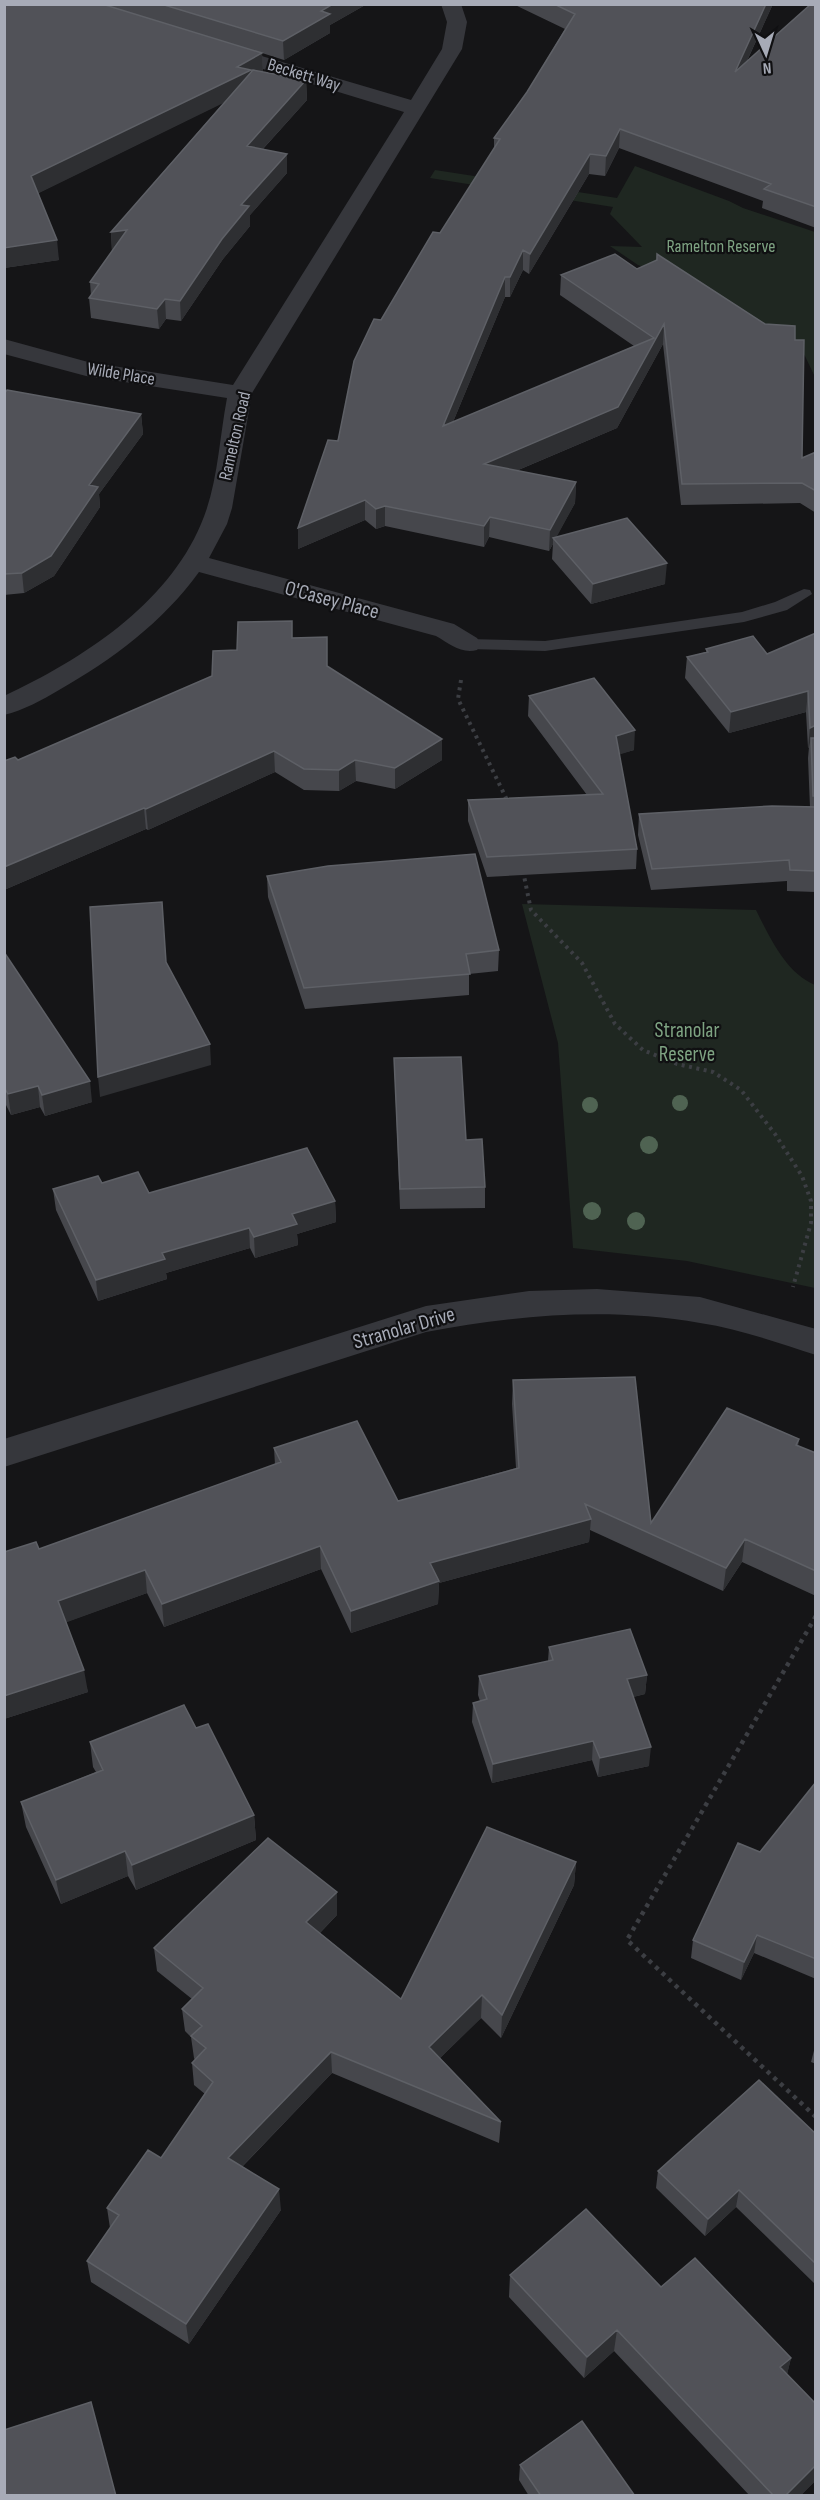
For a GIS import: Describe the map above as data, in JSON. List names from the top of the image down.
{
  "streets": {
    "street": [
      "Beckett Way",
      "Wilde Place",
      "Ramelton Road",
      "O'Casey Place",
      "Stranolar Drive"
    ]
  },
  "crossings": [
    ["Beckett Way", "Ramelton Road"],
    ["Wilde Place", "Ramelton Road"],
    ["Ramelton Road", "O'Casey Place"]
  ],
  "parks": ["Ramelton Reserve", "Stranolar Reserve"],
  "north": "bottom"
}
